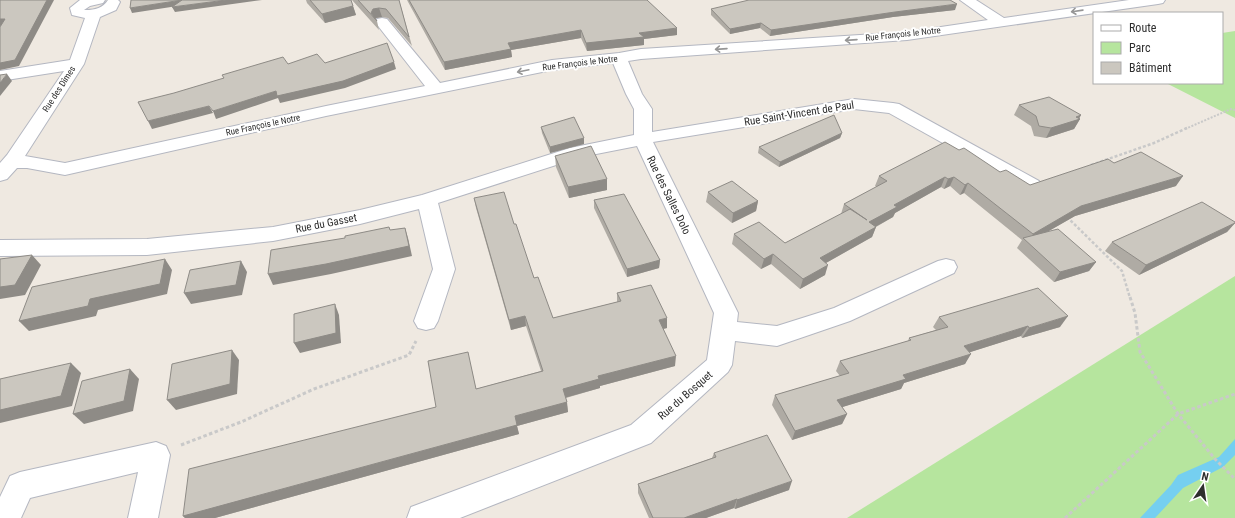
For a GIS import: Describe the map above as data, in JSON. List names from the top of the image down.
{
  "streets": {
    "street": [
      "Rue François le Notre",
      "Rue des Dîmes",
      "Rue Saint-Vincent de Paul",
      "Rue des Salles Dolo",
      "Rue du Gasset",
      "Rue du Bosquet"
    ]
  },
  "crossings": [
    ["Rue François le Notre", "Rue des Dîmes"],
    ["Rue François le Notre", "Rue des Salles Dolo"],
    ["Rue Saint-Vincent de Paul", "Rue des Salles Dolo"],
    ["Rue Saint-Vincent de Paul", "Rue du Gasset"],
    ["Rue des Salles Dolo", "Rue du Gasset"],
    ["Rue des Salles Dolo", "Rue du Bosquet"]
  ],
  "one_way": ["Rue François le Notre"],
  "legend": ["Route", "Parc", "Bâtiment"],
  "north": "top"
}
